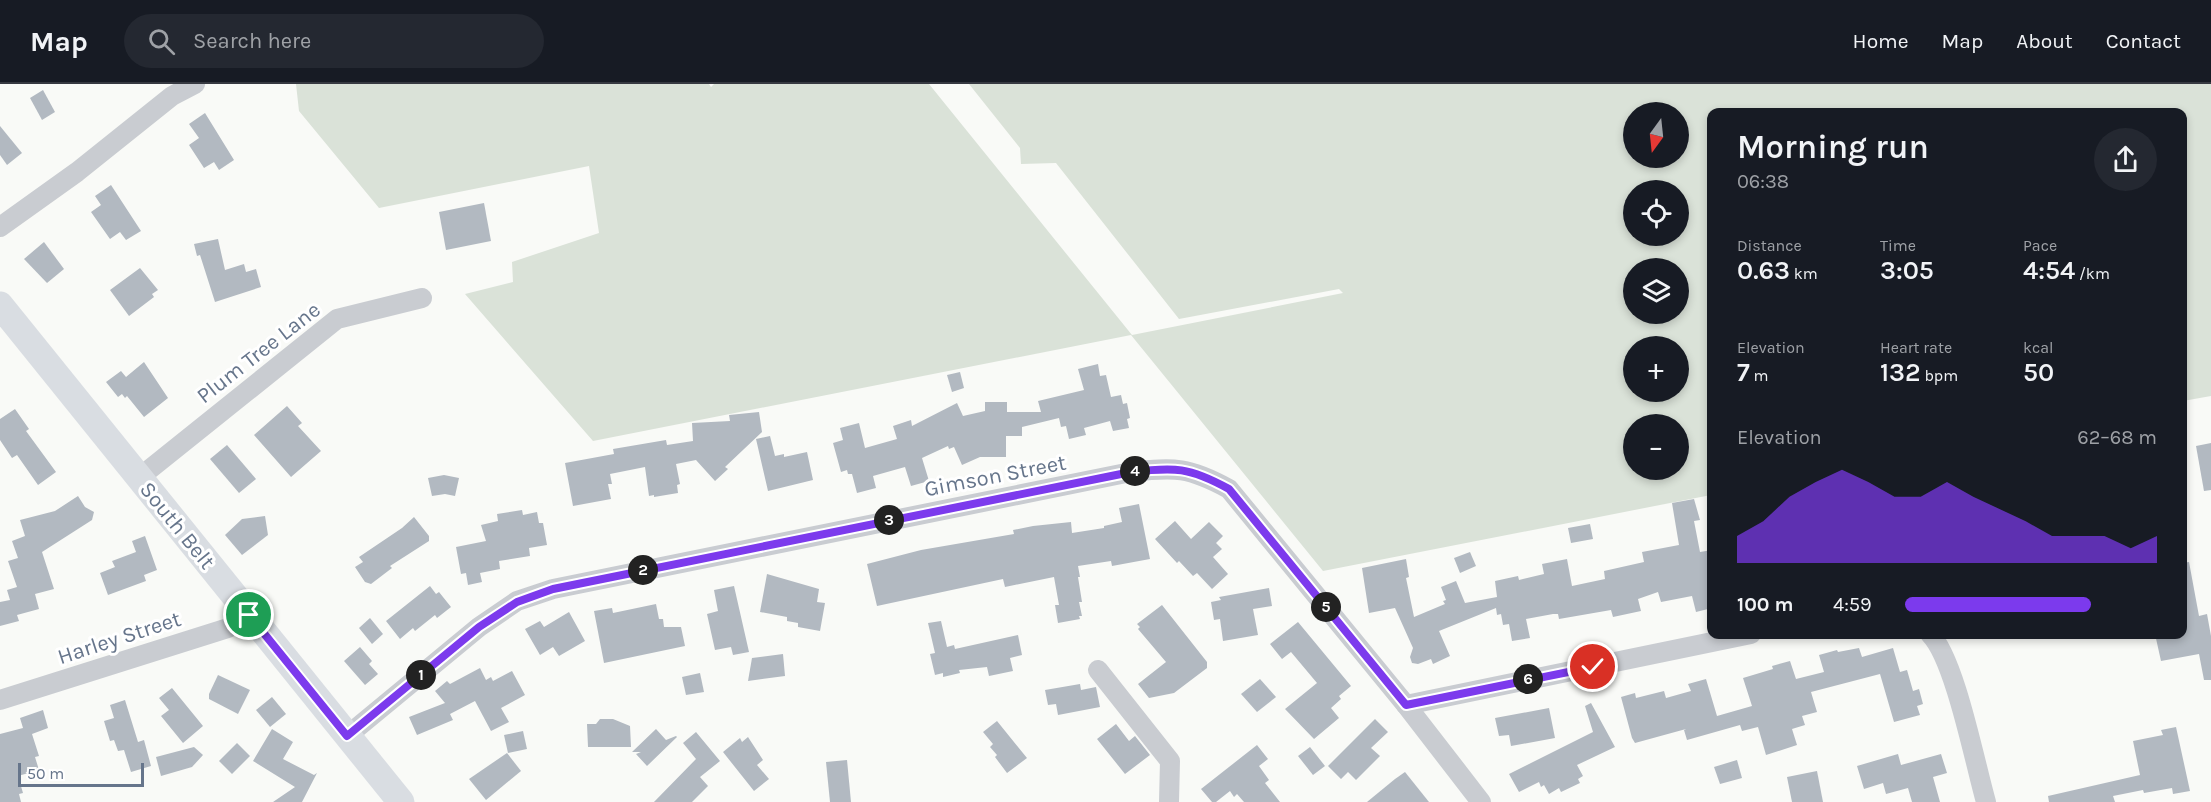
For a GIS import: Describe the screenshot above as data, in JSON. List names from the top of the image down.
{
  "streets": {
    "street": [
      "Plum Tree Lane",
      "Gimson Street",
      "South Belt",
      "Harley Street"
    ]
  },
  "crossings": [
    ["Plum Tree Lane", "South Belt"],
    ["Gimson Street", "South Belt"],
    ["South Belt", "Harley Street"]
  ],
  "scale_bar": "50 m",
  "north": "bottom",
  "page": {
    "header": "Map",
    "search": "Search here",
    "nav": [
      "Home",
      "Map",
      "About",
      "Contact"
    ],
    "map_buttons": ["+", "−"],
    "heading": ["Morning run", "06:38"],
    "stats": [
      ["Distance", "0.63 km"],
      ["Time", "3:05"],
      ["Pace", "4:54 /km"],
      ["Elevation", "7 m"],
      ["Heart rate", "132 bpm"],
      ["kcal", "50"]
    ],
    "chart": ["Elevation", "62–68 m"],
    "pins": [
      "4",
      "3",
      "2",
      "5",
      "1",
      "6"
    ],
    "list": [
      {
        "name": "100 m",
        "note": "4:59"
      }
    ],
    "scale": "50 m"
  }
}
